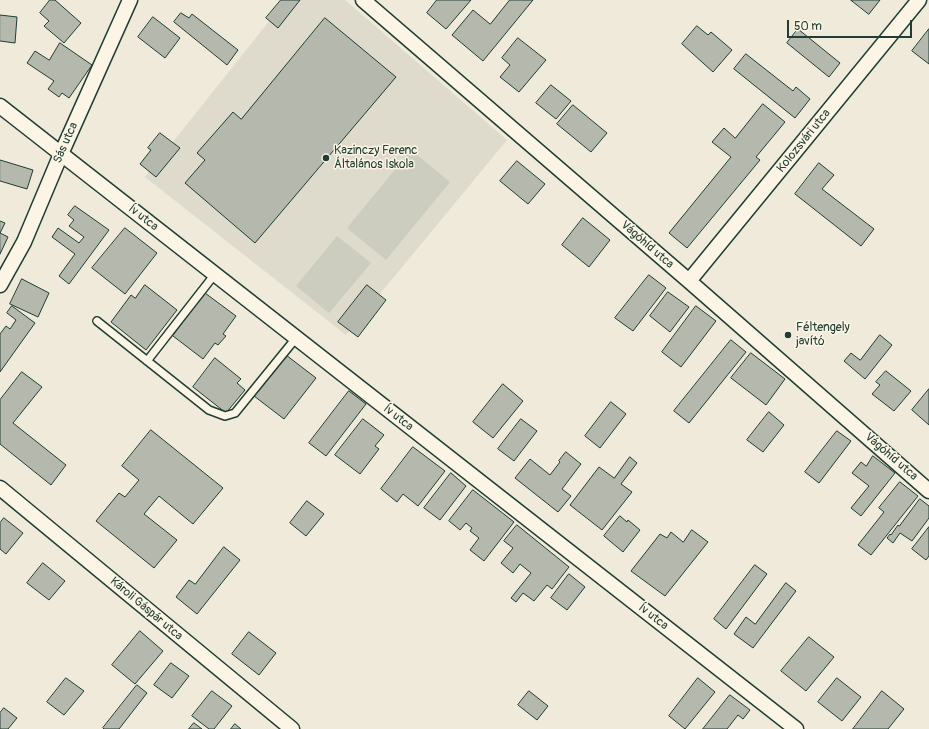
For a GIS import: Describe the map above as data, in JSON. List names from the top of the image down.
{
  "streets": {
    "street": [
      "Kolozsvári utca",
      "Sás utca",
      "Ív utca",
      "Vágóhíd utca",
      "Károli Gáspár utca"
    ]
  },
  "crossings": [
    ["Kolozsvári utca", "Vágóhíd utca"],
    ["Sás utca", "Ív utca"]
  ],
  "places": ["Kazinczy Ferenc Általános Iskola", "Féltengely javító"],
  "scale_bar": "50 m"
}
